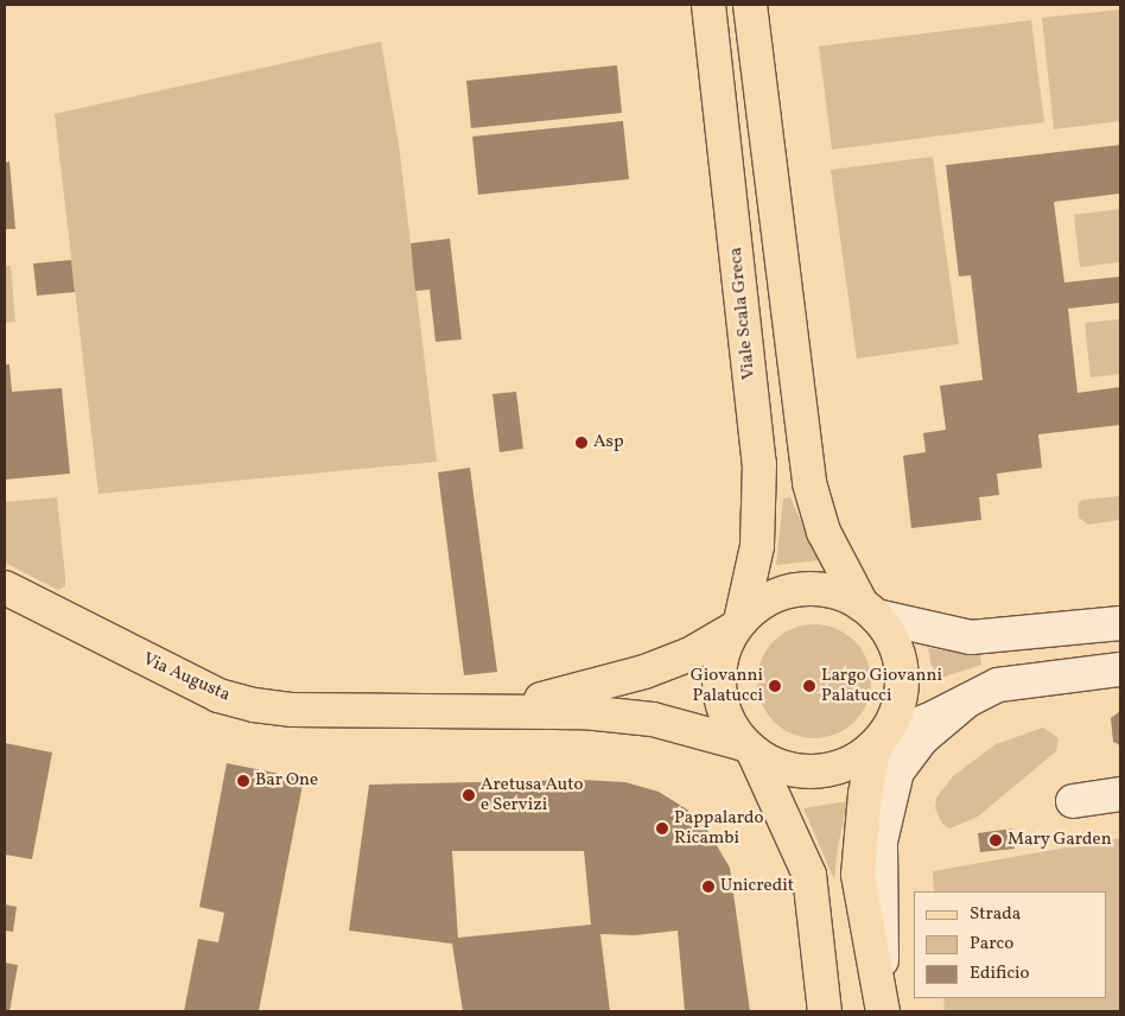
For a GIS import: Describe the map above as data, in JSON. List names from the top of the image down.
{
  "streets": {
    "main road": ["Viale Scala Greca", "Via Augusta"]
  },
  "places": [
    "Asp",
    "Giovanni Palatucci",
    "Largo Giovanni Palatucci",
    "Bar One",
    "Aretusa Auto e Servizi",
    "Pappalardo Ricambi",
    "Mary Garden",
    "Unicredit"
  ],
  "legend": ["Strada", "Parco", "Edificio"]
}
